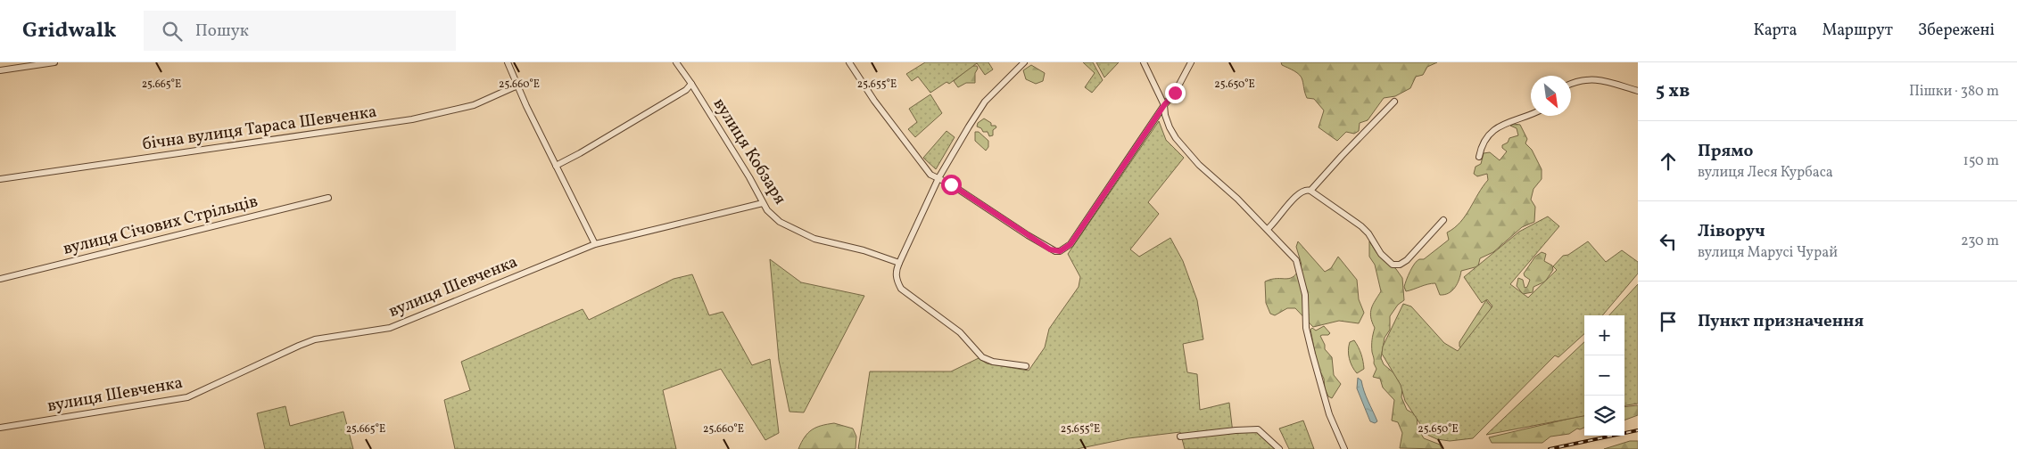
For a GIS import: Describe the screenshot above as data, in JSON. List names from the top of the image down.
{
  "streets": {
    "street": [
      "бічна вулиця Тараса Шевченка",
      "вулиця Кобзаря",
      "вулиця Січових Стрільців",
      "вулиця Шевченка"
    ]
  },
  "crossings": [
    ["вулиця Кобзаря", "вулиця Шевченка"]
  ],
  "north": "bottom right",
  "page": {
    "header": "Gridwalk",
    "search": "Пошук",
    "nav": ["Карта", "Маршрут", "Збережені"],
    "heading": ["5 хв", "Пішки · 380 m"],
    "list": [
      ["Прямо", "вулиця Леся Курбаса", "150 m"],
      ["Ліворуч", "вулиця Марусі Чурай", "230 m"],
      "Пункт призначення"
    ],
    "map_buttons": ["+", "−"]
  },
  "coordinates": [
    "25.665°E",
    "25.660°E",
    "25.655°E",
    "25.650°E"
  ]
}
